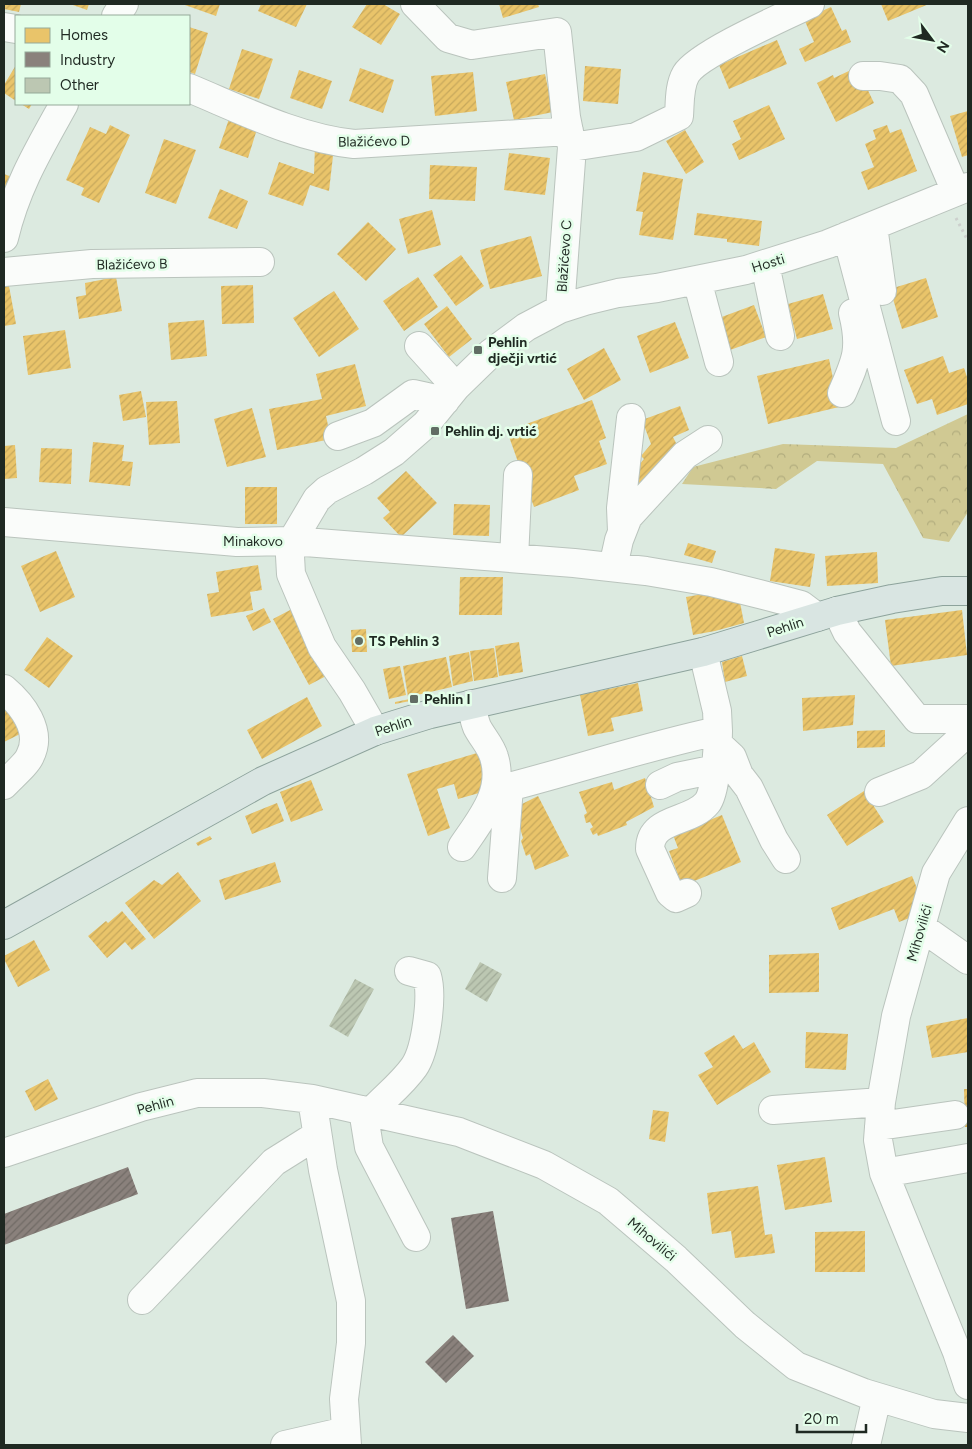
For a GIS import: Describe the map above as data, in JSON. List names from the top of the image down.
{
  "streets": {
    "main road": ["Pehlin"],
    "street": [
      "Blažićevo D",
      "Blažićevo C",
      "Hosti",
      "Blažićevo B",
      "Minakovo",
      "Mihovilići"
    ]
  },
  "crossings": [
    ["Blažićevo D", "Blažićevo C"],
    ["Blažićevo C", "Hosti"],
    ["Blažićevo C", "Minakovo"],
    ["Blažićevo C", "Pehlin"],
    ["Minakovo", "Pehlin"],
    ["Pehlin", "Mihovilići"]
  ],
  "places": {
    "transit": ["Pehlin dječji vrtić", "Pehlin dj. vrtić", "Pehlin I"],
    "other": ["TS Pehlin 3"]
  },
  "legend": ["Homes", "Industry", "Other"],
  "scale_bar": "20 m",
  "north": "bottom right"
}
